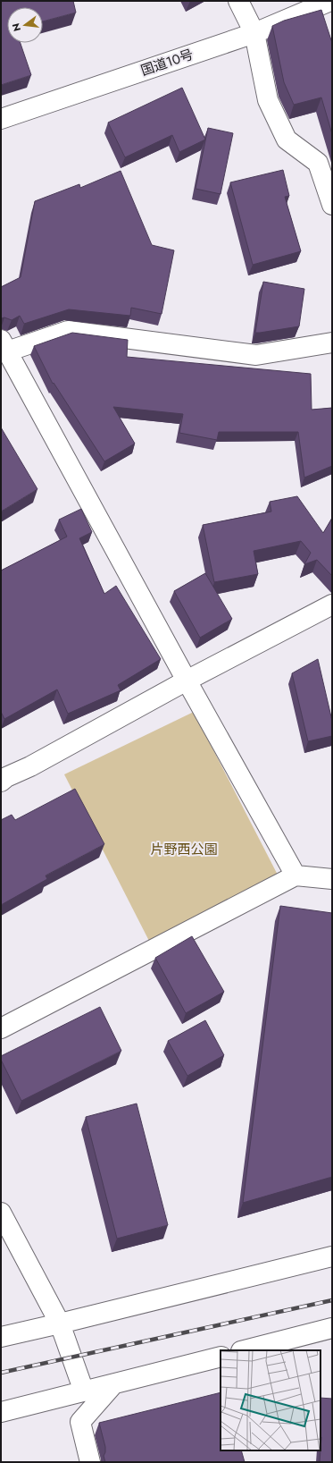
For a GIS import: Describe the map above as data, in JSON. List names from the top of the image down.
{
  "streets": {
    "main road": ["国道10号"]
  },
  "parks": ["片野西公園"],
  "north": "left"
}
